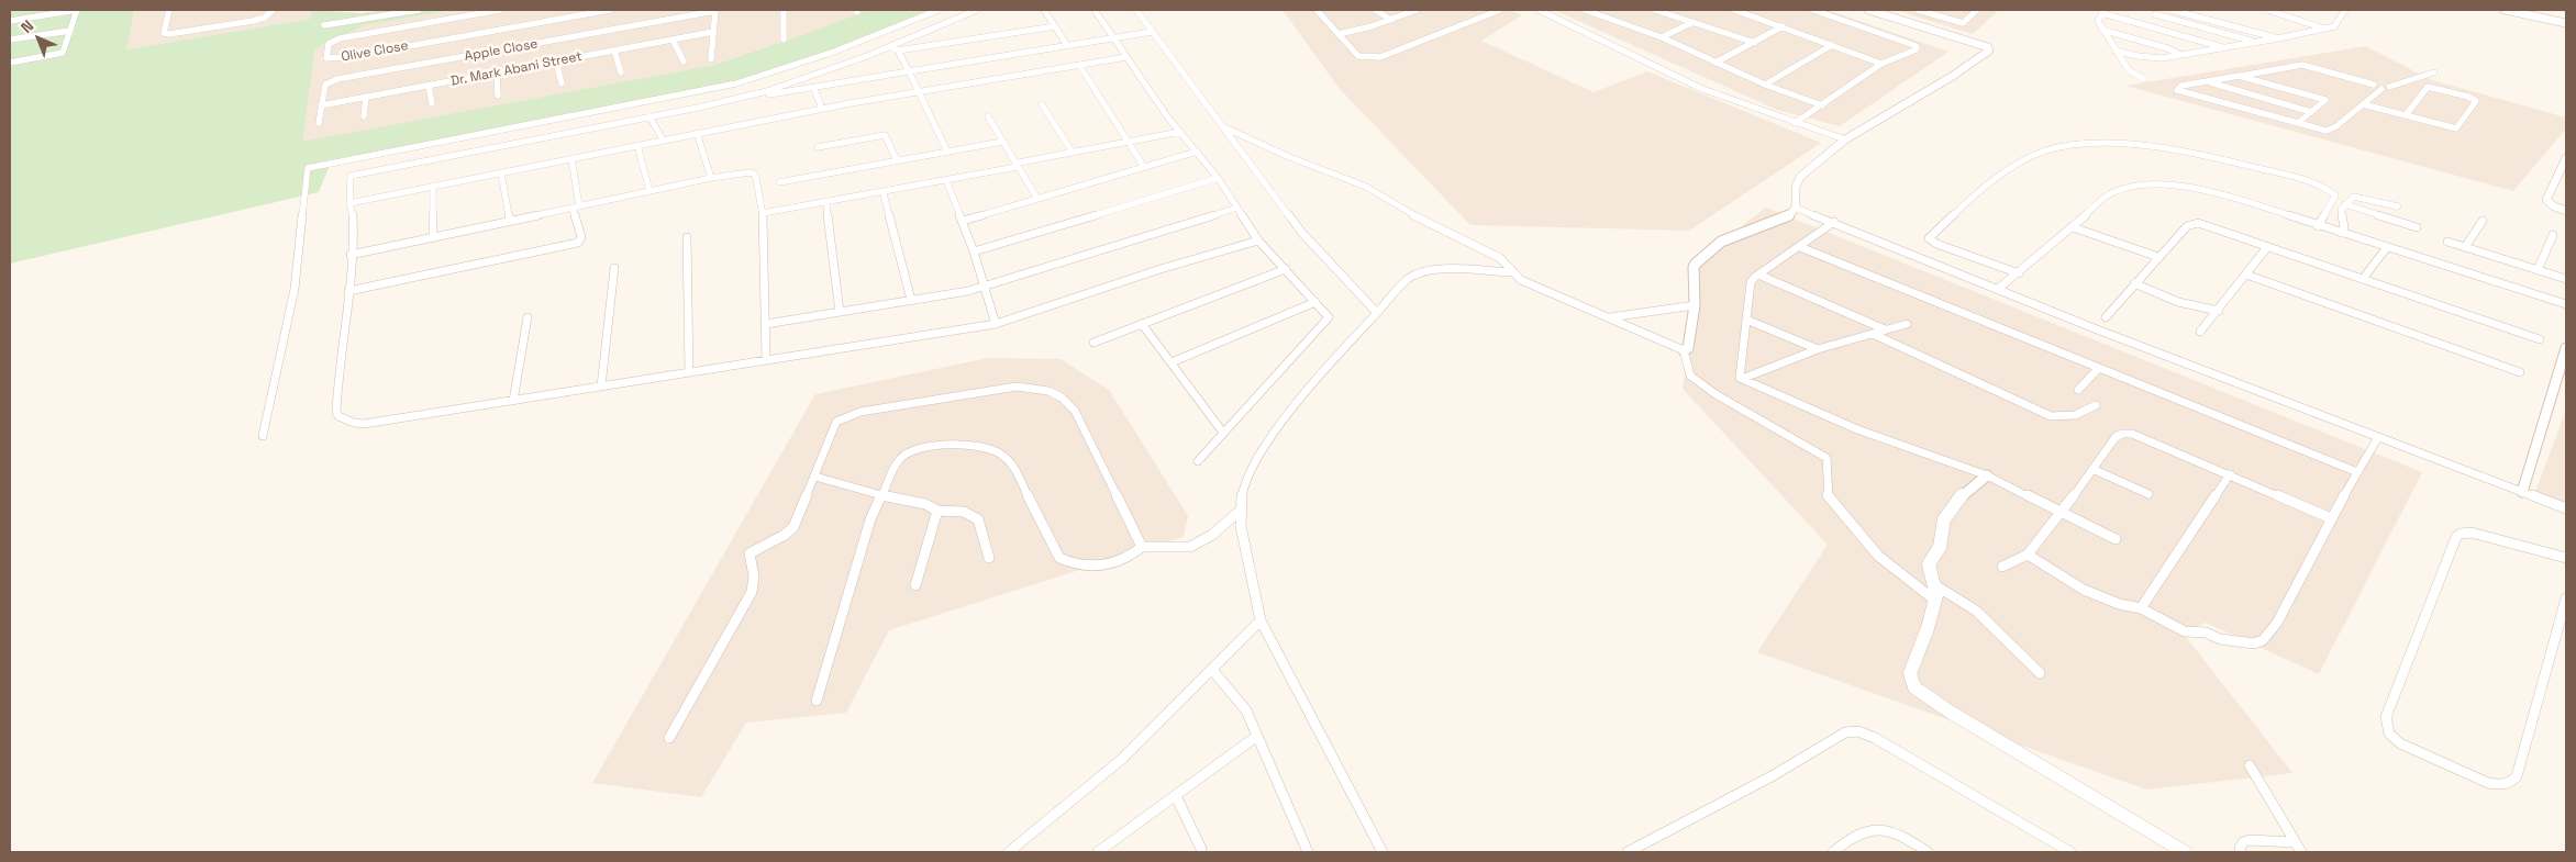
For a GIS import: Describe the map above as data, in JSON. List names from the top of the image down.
{
  "streets": {
    "street": ["Apple Close", "Olive Close", "Dr. Mark Abani Street"]
  },
  "crossings": [
    ["Apple Close", "Dr. Mark Abani Street"]
  ],
  "north": "top left"
}
